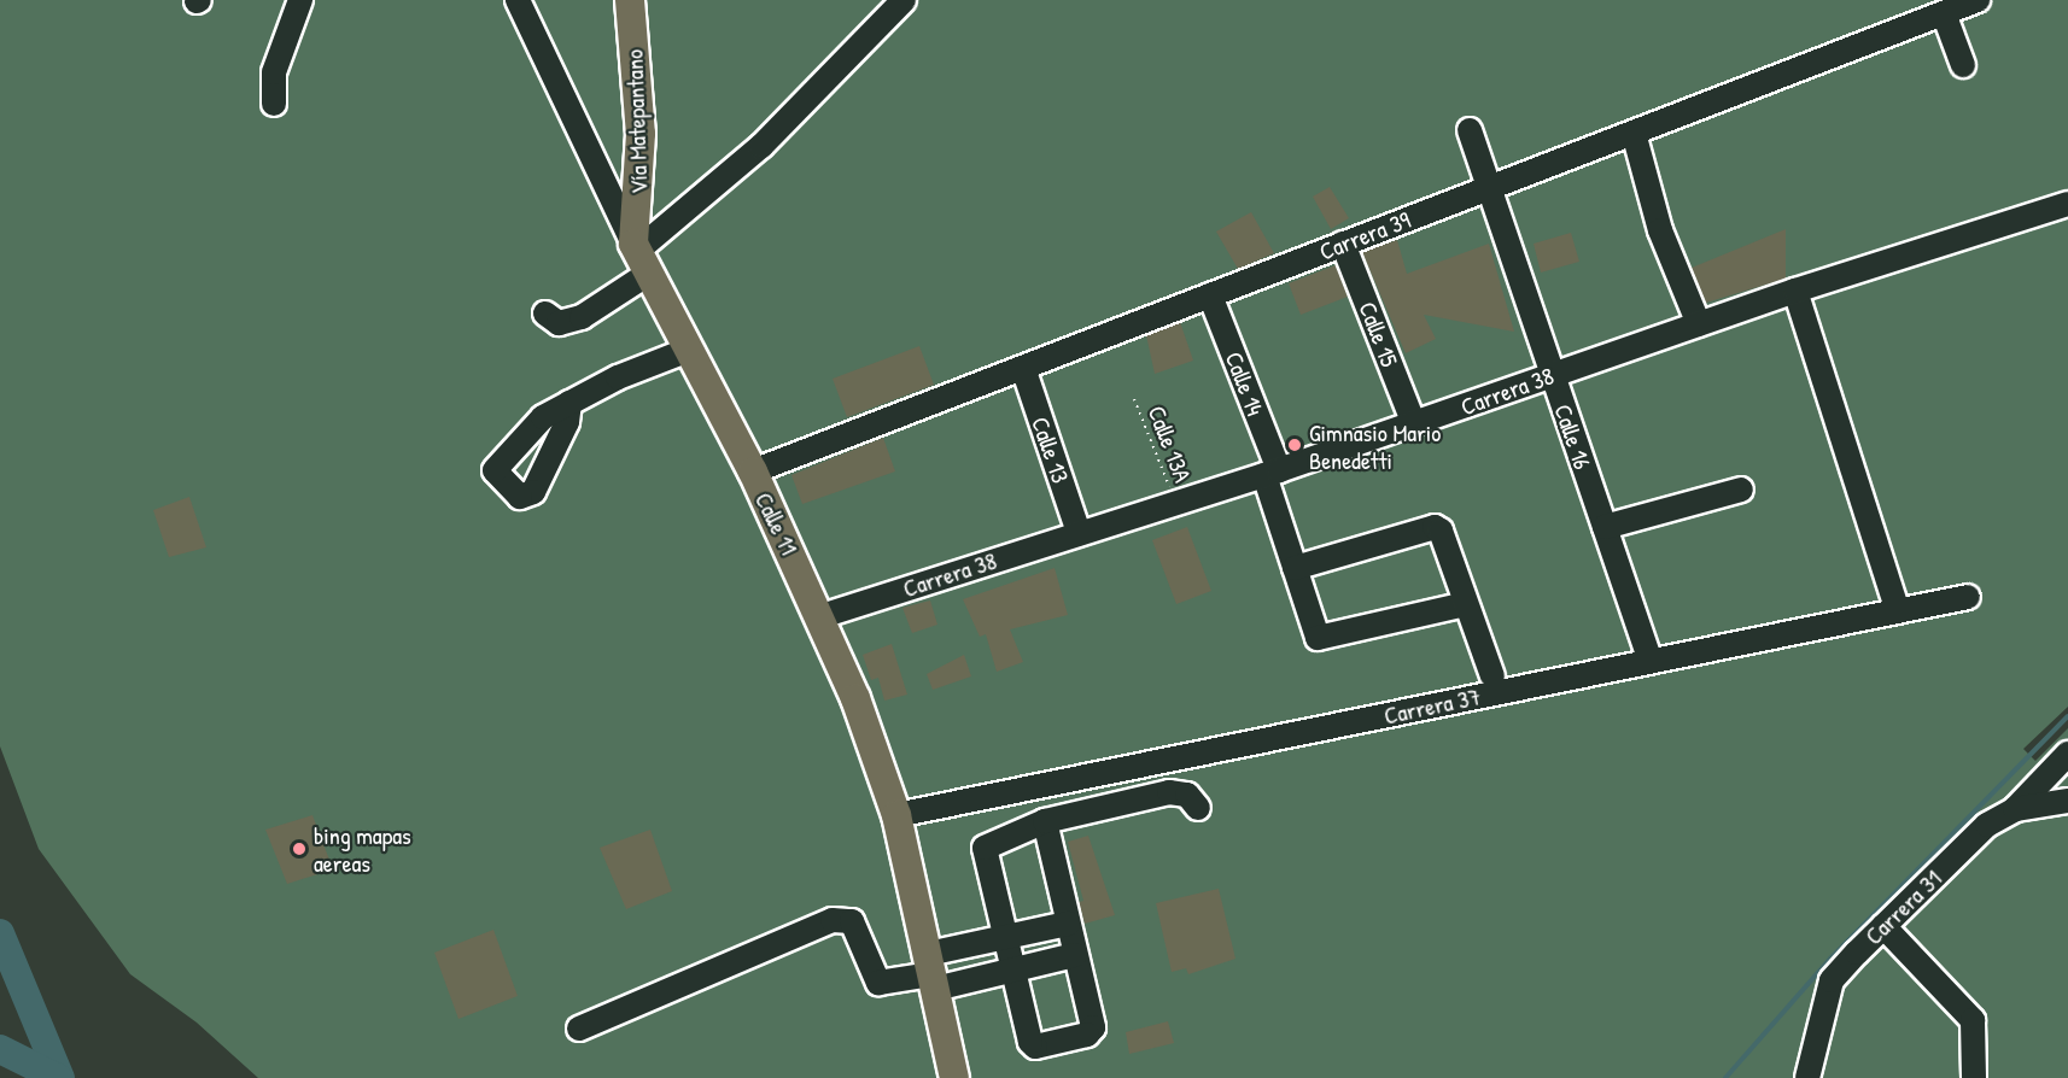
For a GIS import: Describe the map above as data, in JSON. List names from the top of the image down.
{
  "streets": {
    "main road": ["Vía Matepantano", "Calle 11"],
    "street": [
      "Carrera 39",
      "Calle 15",
      "Calle 14",
      "Carrera 38",
      "Calle 16",
      "Calle 13",
      "Carrera 37",
      "Carrera 31"
    ],
    "path": ["Calle 13A"]
  },
  "crossings": [
    ["Vía Matepantano", "Calle 11"],
    ["Carrera 39", "Calle 15"],
    ["Carrera 39", "Calle 14"],
    ["Carrera 39", "Calle 16"],
    ["Carrera 39", "Calle 13"],
    ["Carrera 39", "Calle 11"],
    ["Calle 15", "Carrera 38"],
    ["Calle 14", "Carrera 38"],
    ["Carrera 38", "Calle 16"],
    ["Carrera 38", "Calle 13A"],
    ["Carrera 38", "Calle 13"],
    ["Carrera 38", "Calle 11"],
    ["Calle 16", "Carrera 37"],
    ["Calle 11", "Carrera 37"]
  ],
  "places": ["Gimnasio Mario Benedetti", "bing mapas aereas"]
}
